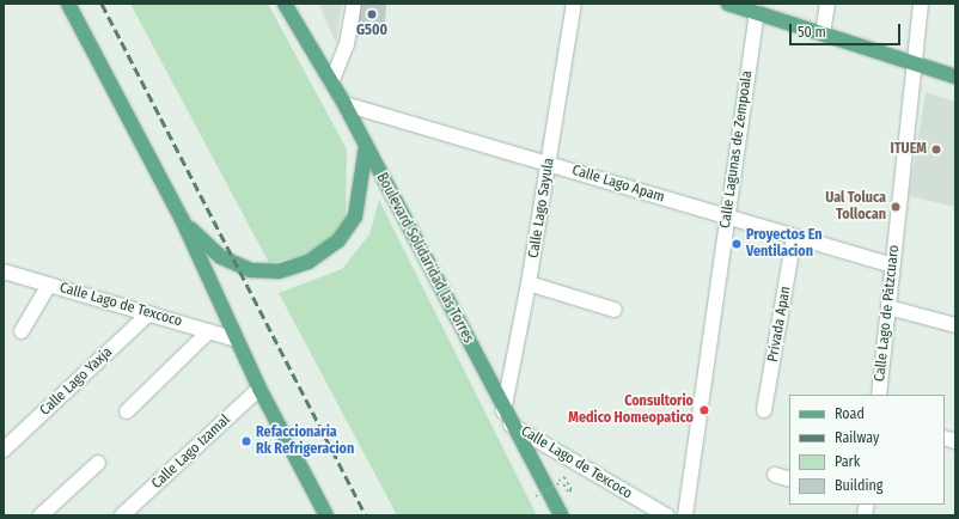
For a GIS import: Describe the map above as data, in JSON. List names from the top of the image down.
{
  "streets": {
    "main road": ["Boulevard Solidaridad las Torres"],
    "street": [
      "Calle Lagunas de Zempoala",
      "Calle Lago Apam",
      "Calle Lago Sayula",
      "Calle Lago de Texcoco",
      "Calle Lago de Pátzcuaro",
      "Privada Apan",
      "Calle Lago Yaxja",
      "Calle Lago Izamal"
    ]
  },
  "crossings": [
    ["Calle Lagunas de Zempoala", "Calle Lago Apam"],
    ["Calle Lago Apam", "Calle Lago Sayula"],
    ["Calle Lago Apam", "Boulevard Solidaridad las Torres"],
    ["Calle Lago Apam", "Calle Lago de Pátzcuaro"],
    ["Calle Lago Apam", "Privada Apan"],
    ["Calle Lago Sayula", "Boulevard Solidaridad las Torres"],
    ["Calle Lago Sayula", "Calle Lago de Texcoco"],
    ["Boulevard Solidaridad las Torres", "Calle Lago de Texcoco"],
    ["Calle Lago de Texcoco", "Calle Lago Yaxja"]
  ],
  "places": [
    "G500",
    "ITUEM",
    "Ual Toluca Tollocan",
    "Proyectos En Ventilacion",
    "Consultorio Medico Homeopatico",
    "Refaccionaria Rk Refrigeracion"
  ],
  "legend": [
    "Road",
    "Railway",
    "Park",
    "Building"
  ],
  "scale_bar": "50 m"
}
